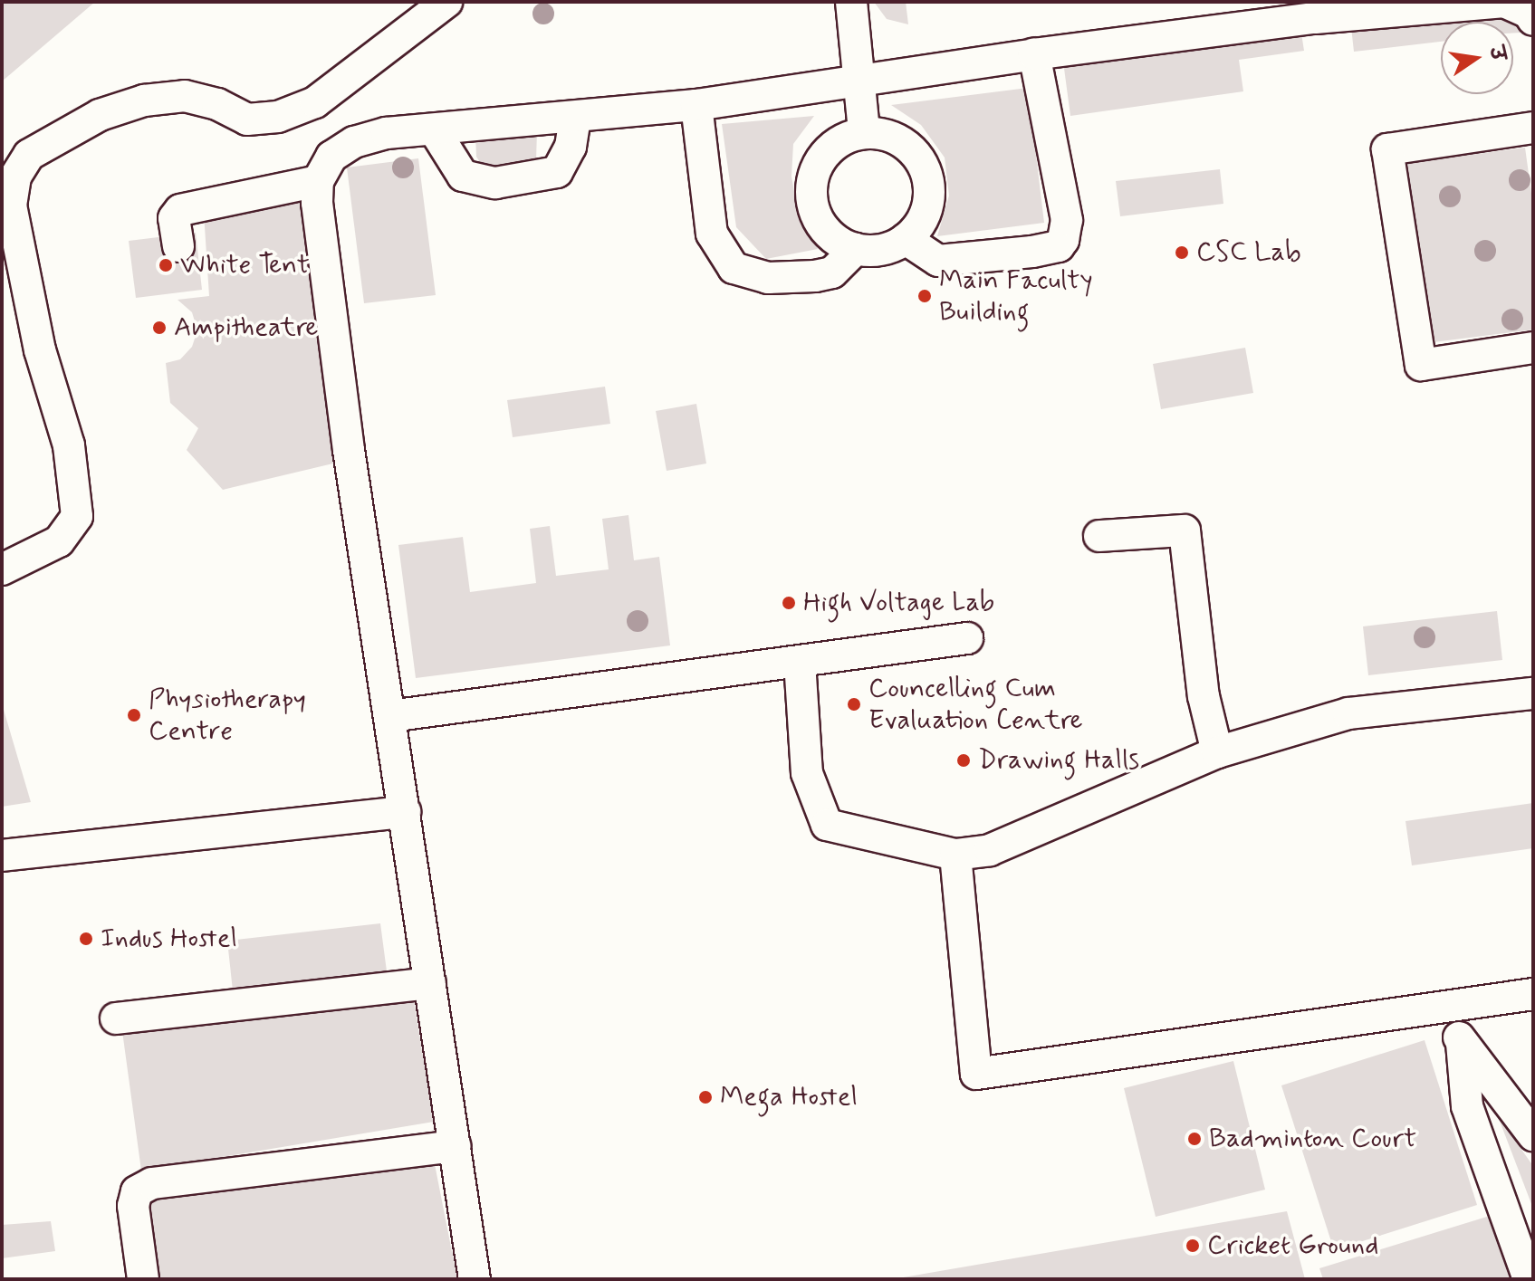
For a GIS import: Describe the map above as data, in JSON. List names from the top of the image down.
{
  "places": [
    "CSC Lab",
    "White Tent",
    "Main Faculty Building",
    "Ampitheatre",
    "High Voltage Lab",
    "Councelling Cum Evaluation Centre",
    "Physiotherapy Centre",
    "Drawing Halls",
    "Indus Hostel",
    "Mega Hostel",
    "Badminton Court",
    "Cricket Ground"
  ],
  "north": "right"
}
